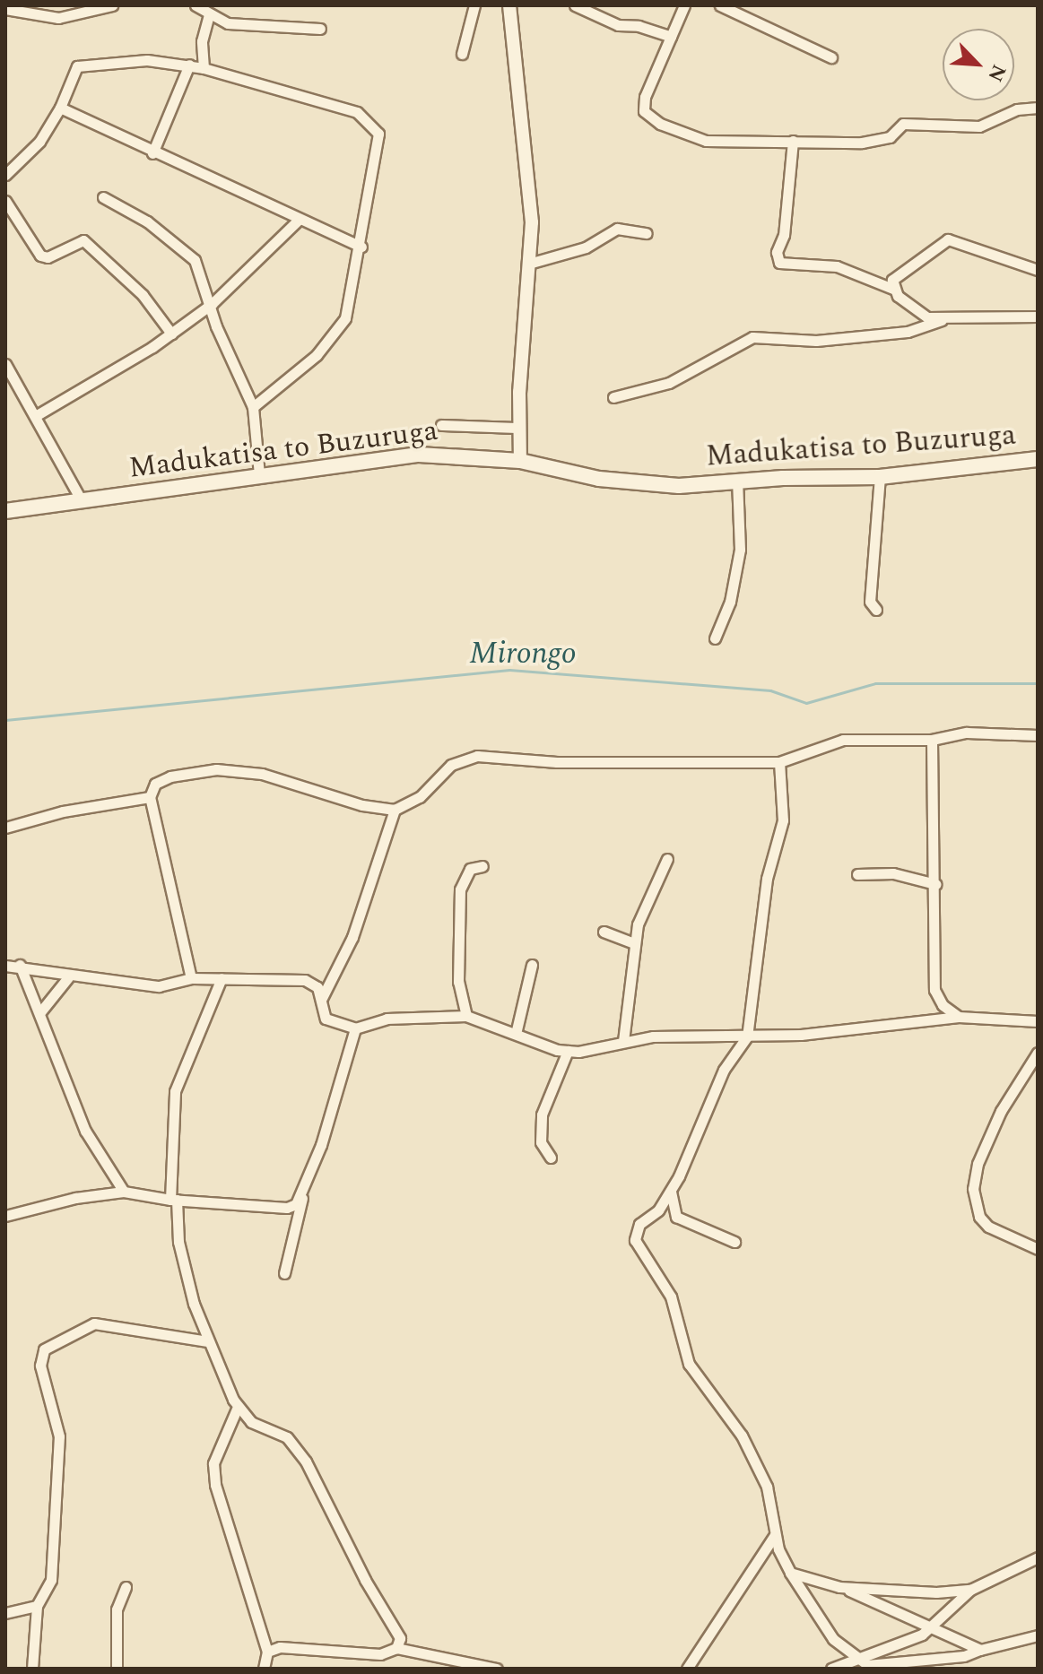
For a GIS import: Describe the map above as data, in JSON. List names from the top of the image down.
{
  "streets": {
    "main road": ["Madukatisa to Buzuruga"]
  },
  "water": ["Mirongo"],
  "north": "bottom right"
}
